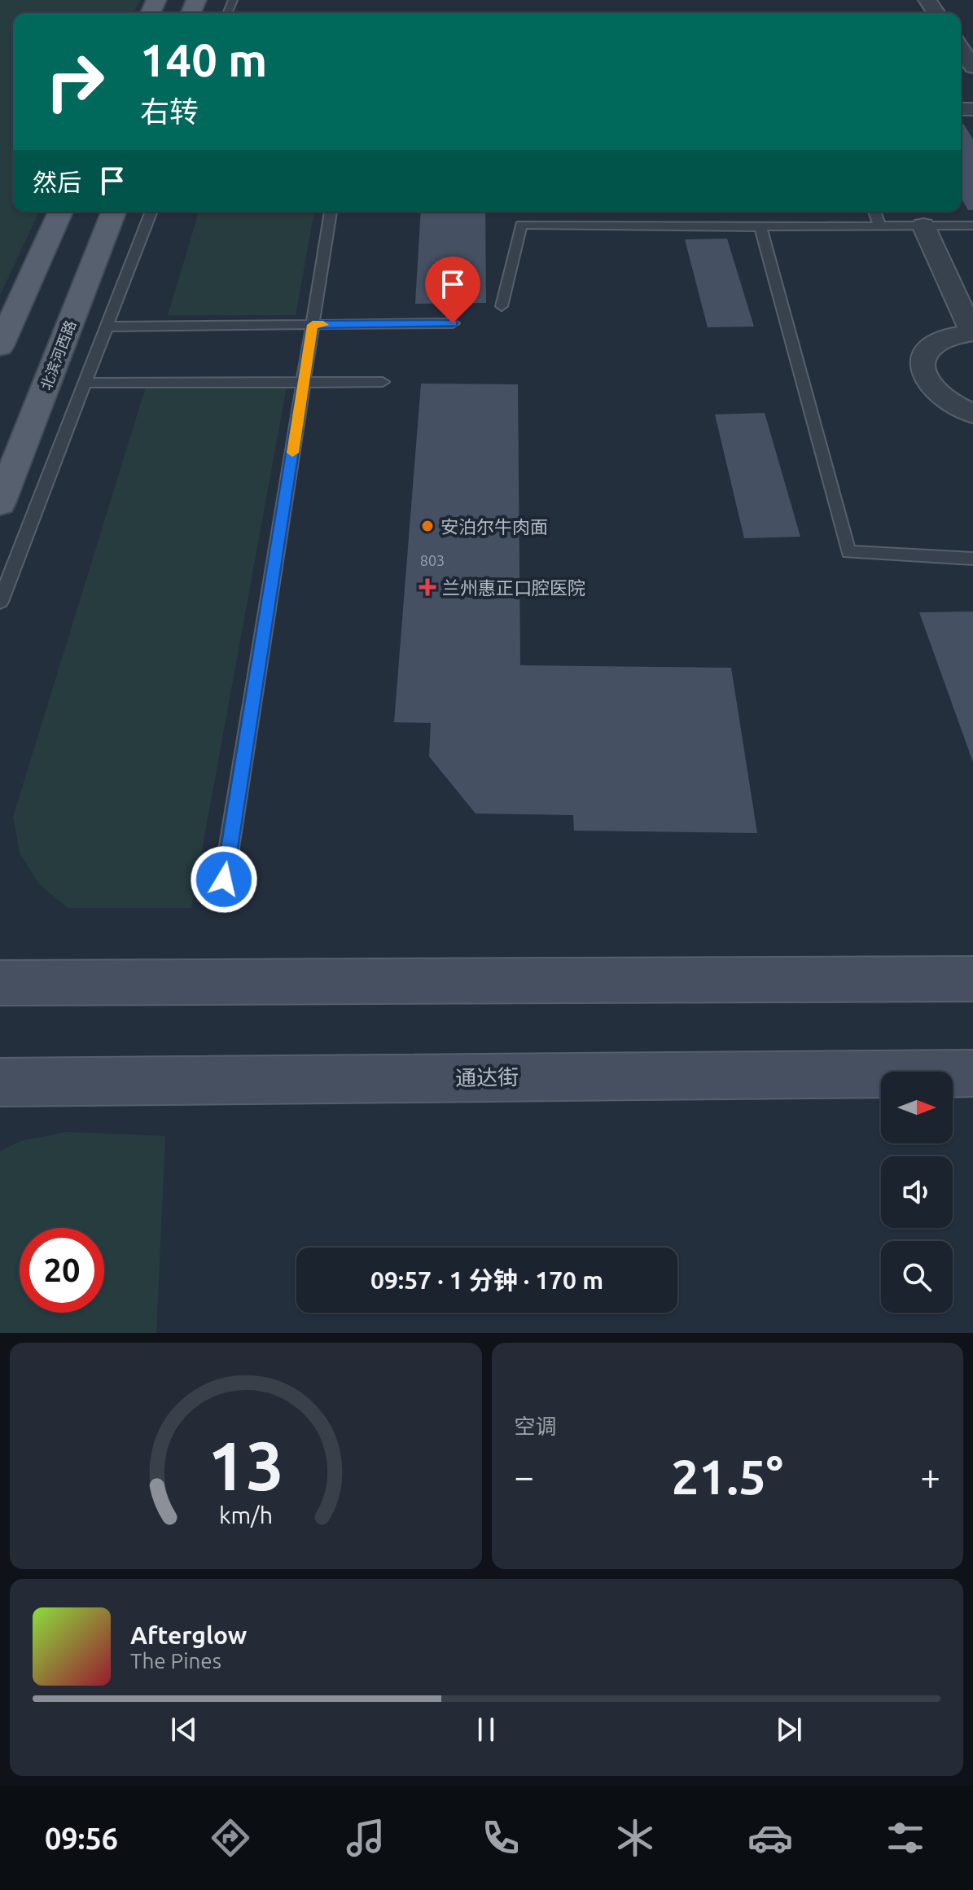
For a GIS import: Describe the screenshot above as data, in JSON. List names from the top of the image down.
{
  "streets": {
    "main road": ["北滨河西路", "通达街"]
  },
  "places": {
    "other": ["安泊尔牛肉面"],
    "health": ["兰州惠正口腔医院"]
  },
  "house_numbers": ["803"],
  "north": "right",
  "page": {
    "turn": ["140 m", "右转"],
    "then": "然后",
    "limit": "20",
    "trip": "09:57 · 1 分钟 · 170 m",
    "tile": "空调",
    "heat": ["−", "21.5°", "+"],
    "song": ["Afterglow", "The Pines"],
    "tabs": "09:56",
    "gauge": ["13", "km/h"]
  }
}
